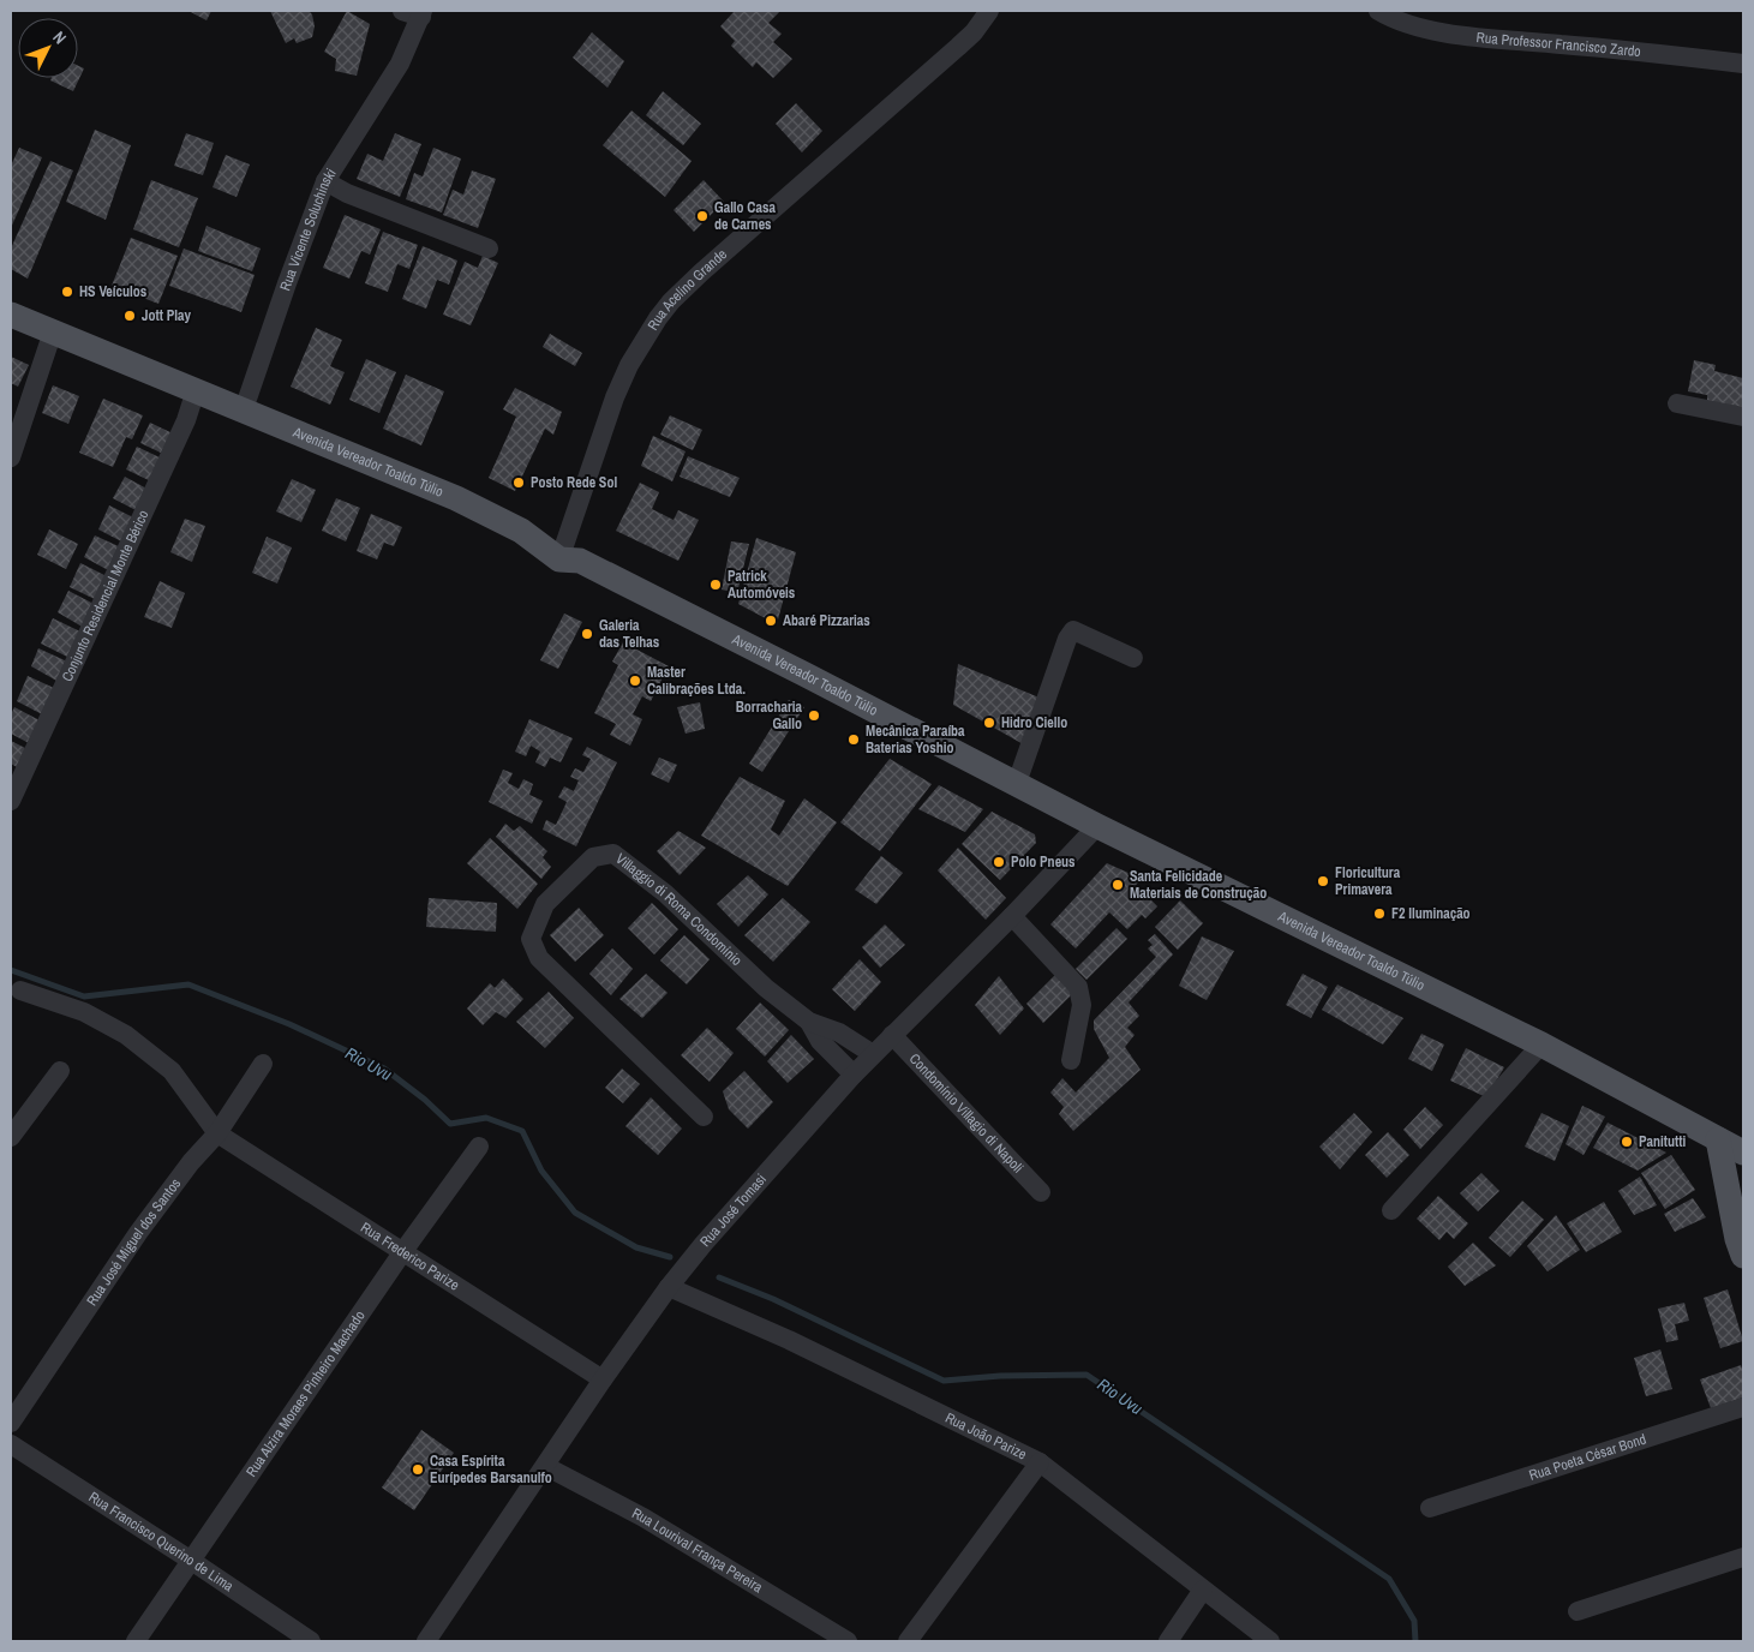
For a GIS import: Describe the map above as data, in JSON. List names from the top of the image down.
{
  "streets": {
    "main road": ["Avenida Vereador Toaldo Túlio"],
    "street": [
      "Rua Professor Francisco Zardo",
      "Rua Vicente Soluchinski",
      "Rua Acelino Grande",
      "Conjunto Residencial Monte Bérico",
      "Villaggio di Roma Condomínio",
      "Condomínio Villagio di Napoli",
      "Rua José Tomasi",
      "Rua José Miguel dos Santos",
      "Rua Frederico Parize",
      "Rua Alzira Moraes Pinheiro Machado",
      "Rua João Parize",
      "Rua Poeta César Bond",
      "Rua Francisco Querino de Lima",
      "Rua Lourival França Pereira"
    ]
  },
  "crossings": [
    ["Rua Vicente Soluchinski", "Avenida Vereador Toaldo Túlio"],
    ["Rua Acelino Grande", "Avenida Vereador Toaldo Túlio"],
    ["Avenida Vereador Toaldo Túlio", "Conjunto Residencial Monte Bérico"],
    ["Avenida Vereador Toaldo Túlio", "Rua José Tomasi"],
    ["Villaggio di Roma Condomínio", "Rua José Tomasi"],
    ["Condomínio Villagio di Napoli", "Rua José Tomasi"],
    ["Rua José Tomasi", "Rua Frederico Parize"],
    ["Rua José Tomasi", "Rua João Parize"],
    ["Rua José Tomasi", "Rua Lourival França Pereira"],
    ["Rua José Miguel dos Santos", "Rua Frederico Parize"],
    ["Rua Frederico Parize", "Rua Alzira Moraes Pinheiro Machado"],
    ["Rua Alzira Moraes Pinheiro Machado", "Rua Francisco Querino de Lima"]
  ],
  "water": ["Rio Uvu"],
  "places": [
    "Gallo Casa de Carnes",
    "HS Veículos",
    "Jott Play",
    "Posto Rede Sol",
    "Patrick Automóveis",
    "Abaré Pizzarias",
    "Galeria das Telhas",
    "Master Calibrações Ltda.",
    "Borracharia Gallo",
    "Hidro Ciello",
    "Mecânica Paraíba Baterias Yoshio",
    "Polo Pneus",
    "Floricultura Primavera",
    "Santa Felicidade Materiais de Construção",
    "F2 Iluminação",
    "Panitutti",
    "Casa Espírita Eurípedes Barsanulfo"
  ],
  "north": "top right"
}
